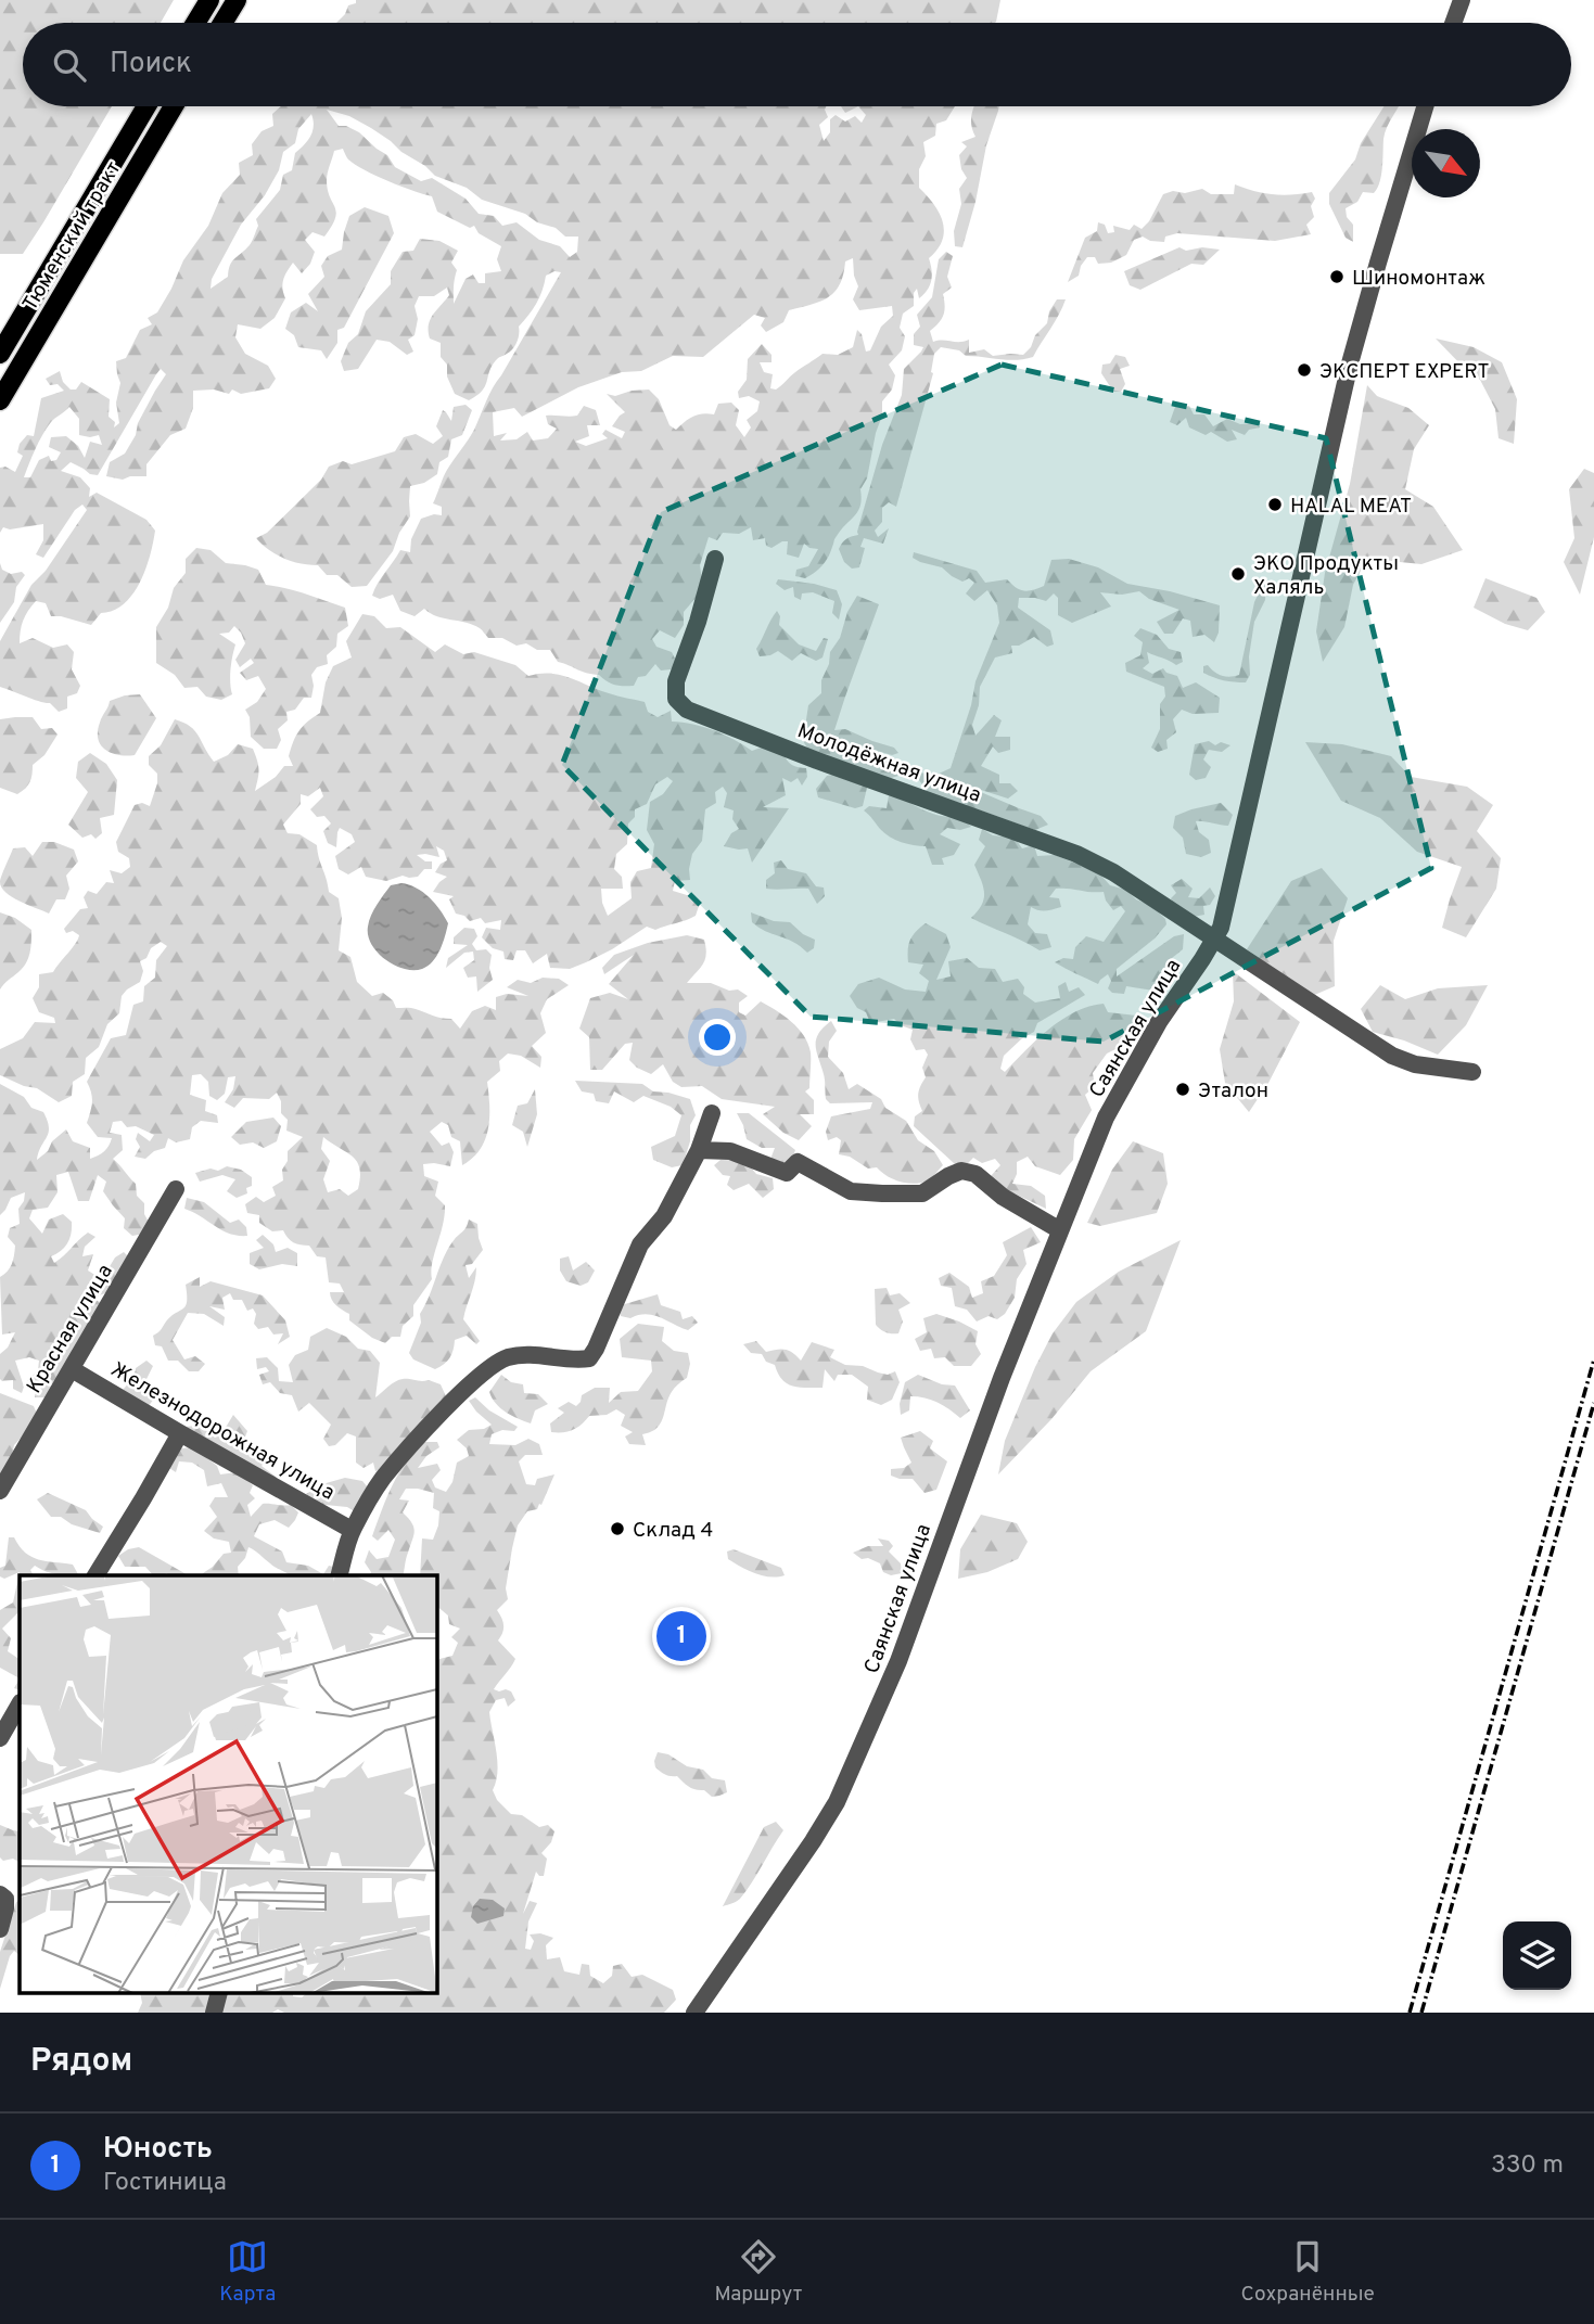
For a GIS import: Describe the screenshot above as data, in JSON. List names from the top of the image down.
{
  "streets": {
    "main road": ["Тюменский тракт"],
    "street": [
      "Молодёжная улица",
      "Саянская улица",
      "Красная улица",
      "Железнодорожная улица"
    ]
  },
  "crossings": [
    ["Молодёжная улица", "Саянская улица"],
    ["Красная улица", "Железнодорожная улица"]
  ],
  "places": [
    "Шиномонтаж",
    "ЭКСПЕРТ EXPERT",
    "HALAL MEAT",
    "ЭКО Продукты Халяль",
    "Эталон",
    "Склад 4"
  ],
  "north": "bottom right",
  "page": {
    "search": "Поиск",
    "pins": "1",
    "heading": "Рядом",
    "list": [
      {
        "mark": "1",
        "name": "Юность",
        "note": "Гостиница",
        "value": "330 m"
      }
    ],
    "nav": ["Карта", "Маршрут", "Сохранённые"]
  }
}
